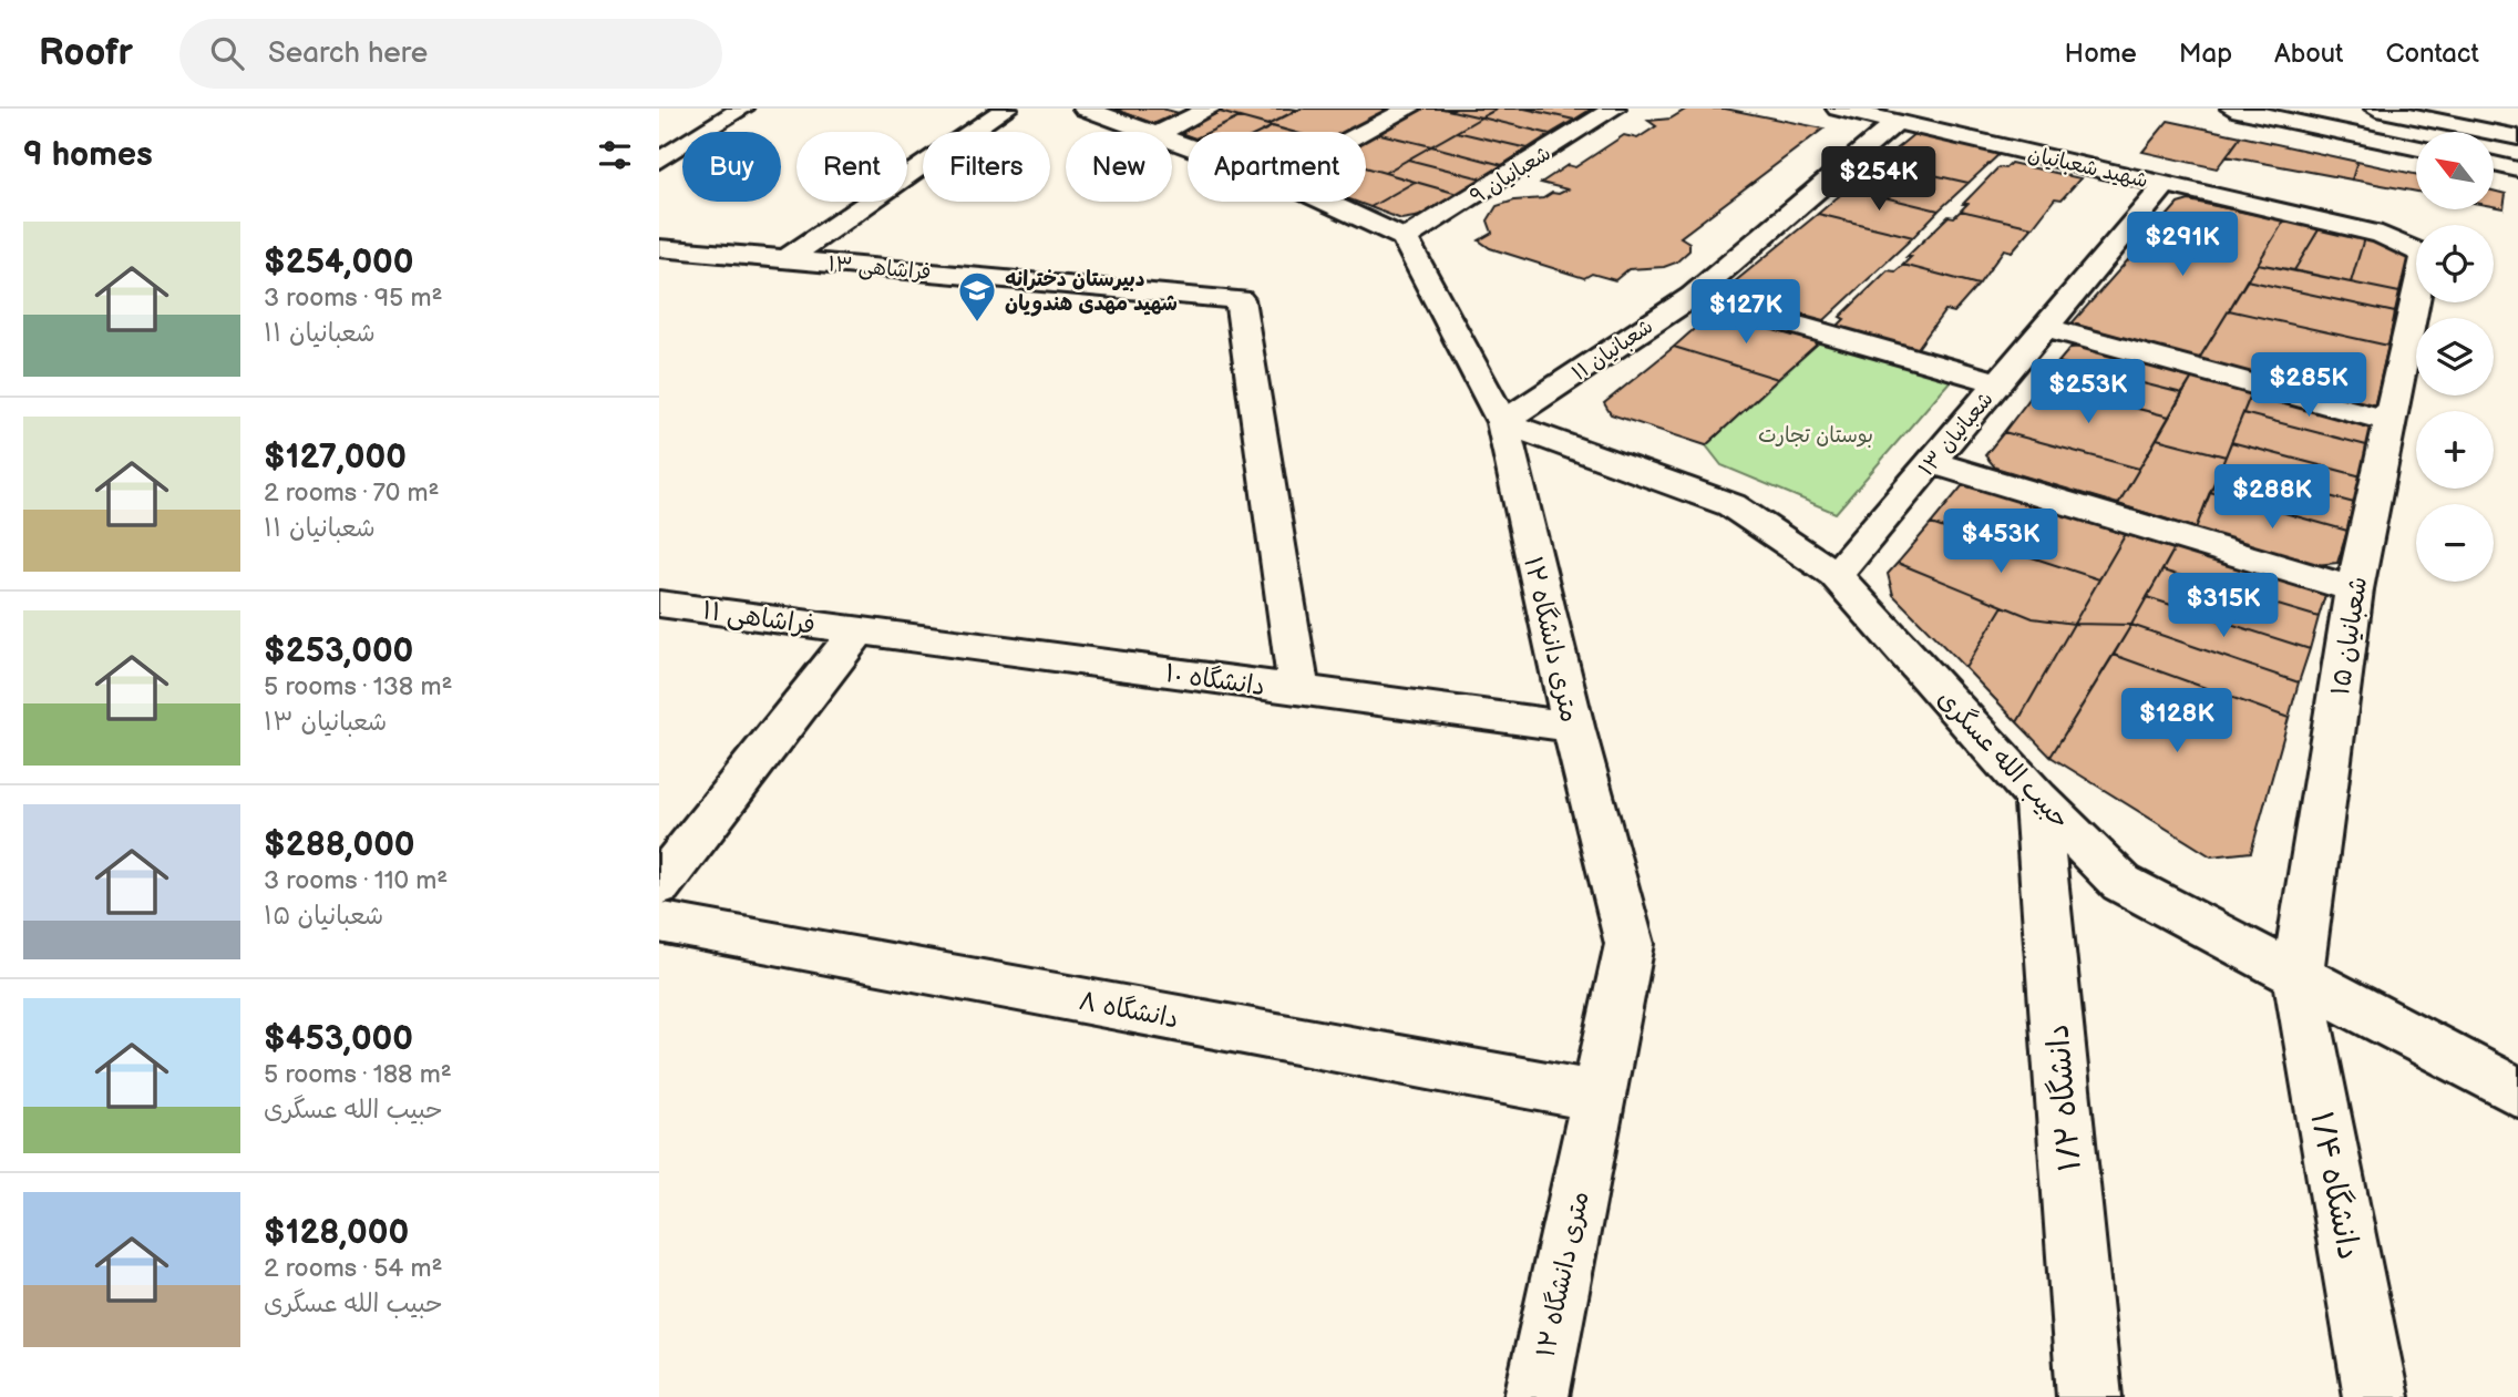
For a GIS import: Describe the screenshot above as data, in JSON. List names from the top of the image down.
{
  "streets": {
    "main road": [
      "شهید شعبانیان",
      "شعبانیان ۹",
      "فراشاهی ۱۳",
      "شعبانیان ۱۱",
      "شعبانیان ۱۳",
      "فراشاهی ۱۱",
      "شعبانیان ۱۵",
      "۱۲ متری دانشگاه",
      "دانشگاه ۱۰",
      "حبیب الله عسگری",
      "دانشگاه ۸",
      "دانشگاه ۱/۲",
      "دانشگاه ۱/۴"
    ]
  },
  "crossings": [
    ["شهید شعبانیان", "شعبانیان ۱۱"],
    ["شهید شعبانیان", "شعبانیان ۱۳"],
    ["شعبانیان ۹", "۱۲ متری دانشگاه"],
    ["فراشاهی ۱۳", "دانشگاه ۱۰"],
    ["شعبانیان ۱۱", "۱۲ متری دانشگاه"],
    ["شعبانیان ۱۱", "حبیب الله عسگری"],
    ["شعبانیان ۱۳", "حبیب الله عسگری"],
    ["فراشاهی ۱۱", "دانشگاه ۱۰"],
    ["شعبانیان ۱۵", "حبیب الله عسگری"],
    ["شعبانیان ۱۵", "دانشگاه ۱/۴"],
    ["۱۲ متری دانشگاه", "دانشگاه ۱۰"],
    ["۱۲ متری دانشگاه", "حبیب الله عسگری"],
    ["۱۲ متری دانشگاه", "دانشگاه ۸"],
    ["حبیب الله عسگری", "دانشگاه ۱/۲"],
    ["حبیب الله عسگری", "دانشگاه ۱/۴"]
  ],
  "parks": ["بوستان تجارت"],
  "places": {
    "school or university": ["دبیرستان دخترانه شهید مهدی هندویان"]
  },
  "north": "top left",
  "page": {
    "header": "Roofr",
    "search": "Search here",
    "nav": [
      "Home",
      "Map",
      "About",
      "Contact"
    ],
    "heading": "9 homes",
    "map_buttons": ["+", "−"],
    "chip": [
      "Buy",
      "Rent",
      "Filters",
      "New",
      "Apartment"
    ],
    "price": [
      "$254K",
      "$291K",
      "$127K",
      "$285K",
      "$253K",
      "$288K",
      "$453K",
      "$315K",
      "$128K"
    ],
    "list": [
      {
        "name": "$254,000",
        "note": "3 rooms · 95 m² · شعبانیان ۱۱"
      },
      {
        "name": "$127,000",
        "note": "2 rooms · 70 m² · شعبانیان ۱۱"
      },
      {
        "name": "$253,000",
        "note": "5 rooms · 138 m² · شعبانیان ۱۳"
      },
      {
        "name": "$288,000",
        "note": "3 rooms · 110 m² · شعبانیان ۱۵"
      },
      {
        "name": "$453,000",
        "note": "5 rooms · 188 m² · حبیب الله عسگری"
      },
      {
        "name": "$128,000",
        "note": "2 rooms · 54 m² · حبیب الله عسگری"
      }
    ]
  }
}
